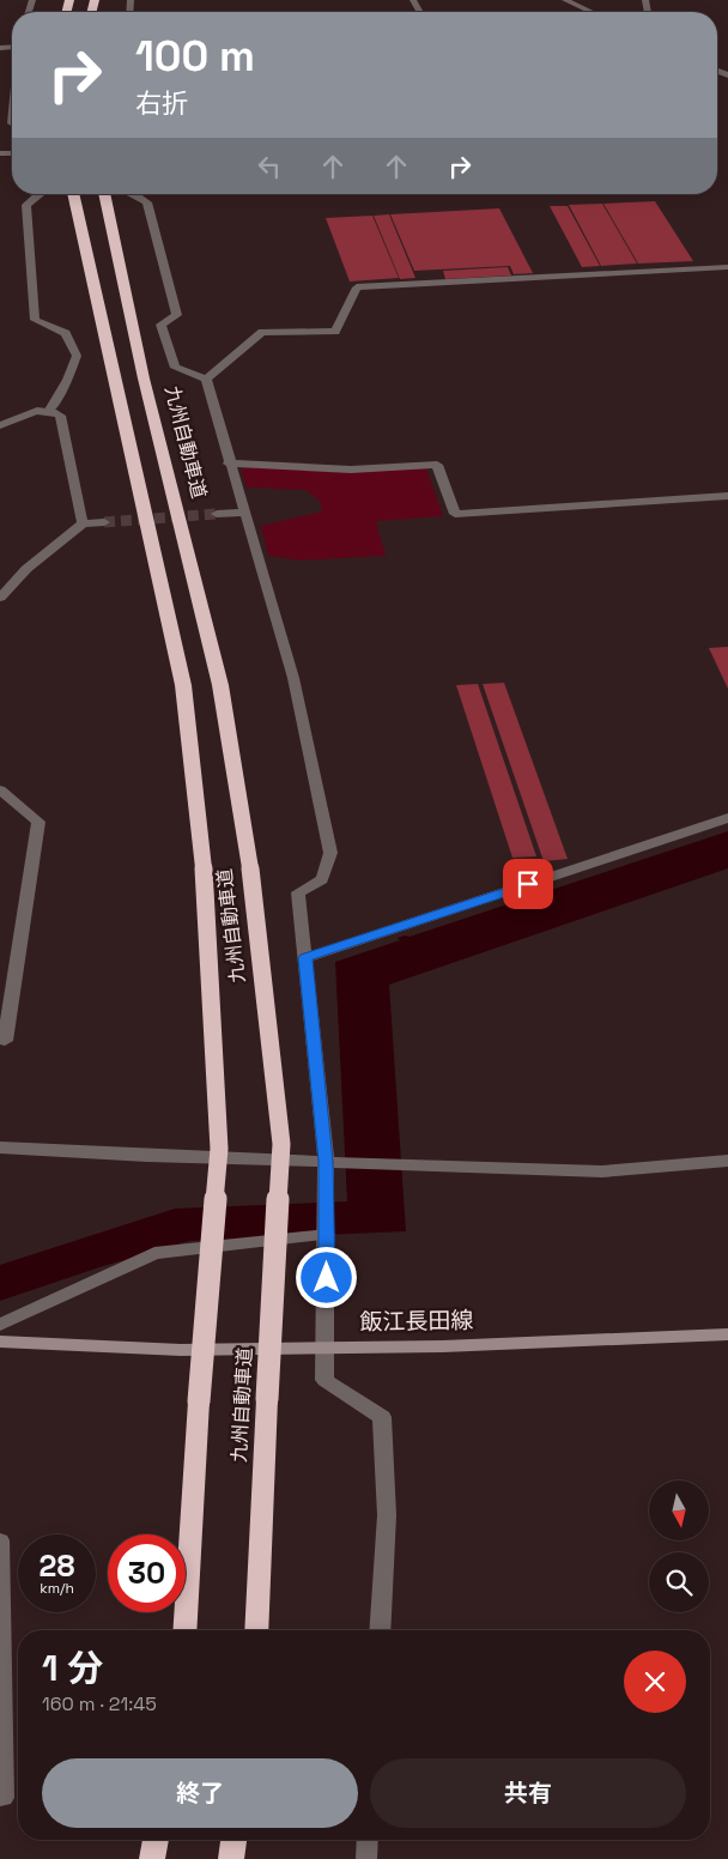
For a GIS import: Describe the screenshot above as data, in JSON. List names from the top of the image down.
{
  "streets": {
    "highway": ["九州自動車道"],
    "main road": ["飯江長田線"]
  },
  "north": "bottom",
  "page": {
    "turn": ["100 m", "右折"],
    "speed": "28 km/h",
    "limit": "30",
    "heading": ["1 分", "160 m · 21:45"],
    "buttons": ["終了", "共有"]
  }
}
